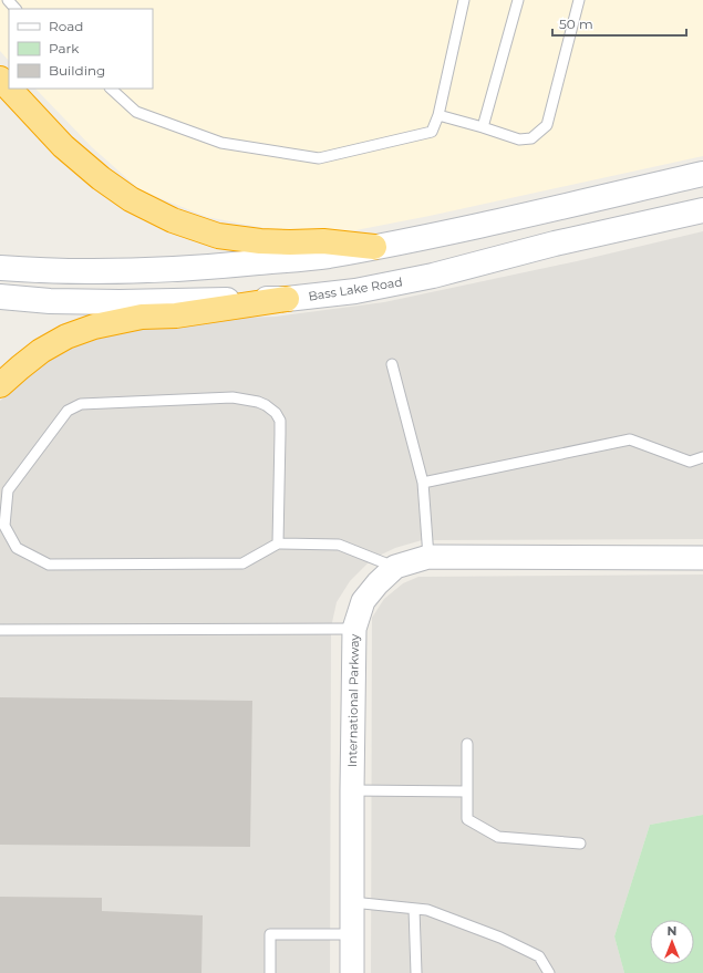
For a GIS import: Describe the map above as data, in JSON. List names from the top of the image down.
{
  "streets": {
    "main road": ["Bass Lake Road"],
    "street": ["International Parkway"]
  },
  "legend": ["Road", "Park", "Building"],
  "scale_bar": "50 m",
  "north": "top"
}
